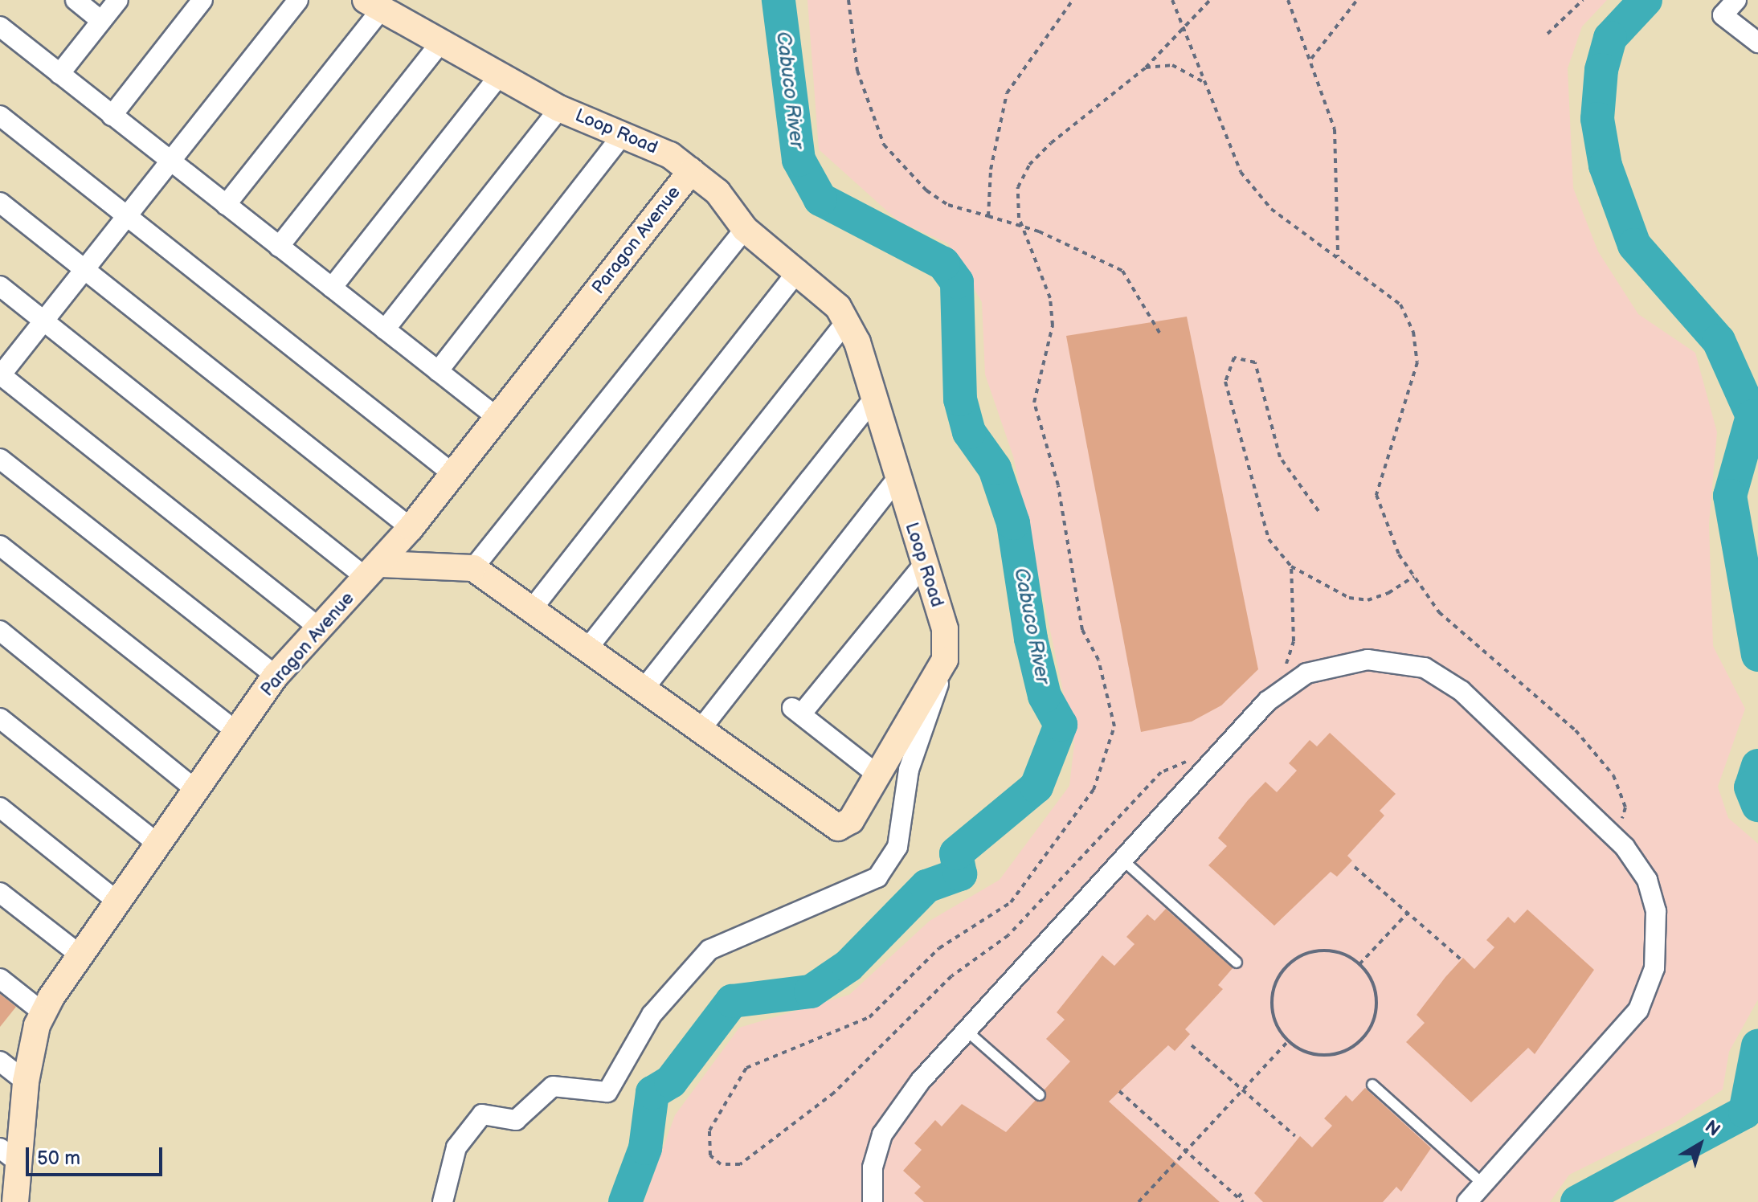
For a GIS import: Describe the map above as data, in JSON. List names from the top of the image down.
{
  "streets": {
    "street": ["Loop Road", "Paragon Avenue"]
  },
  "crossings": [
    ["Loop Road", "Paragon Avenue"]
  ],
  "water": ["Cabuco River"],
  "scale_bar": "50 m",
  "north": "top right"
}
